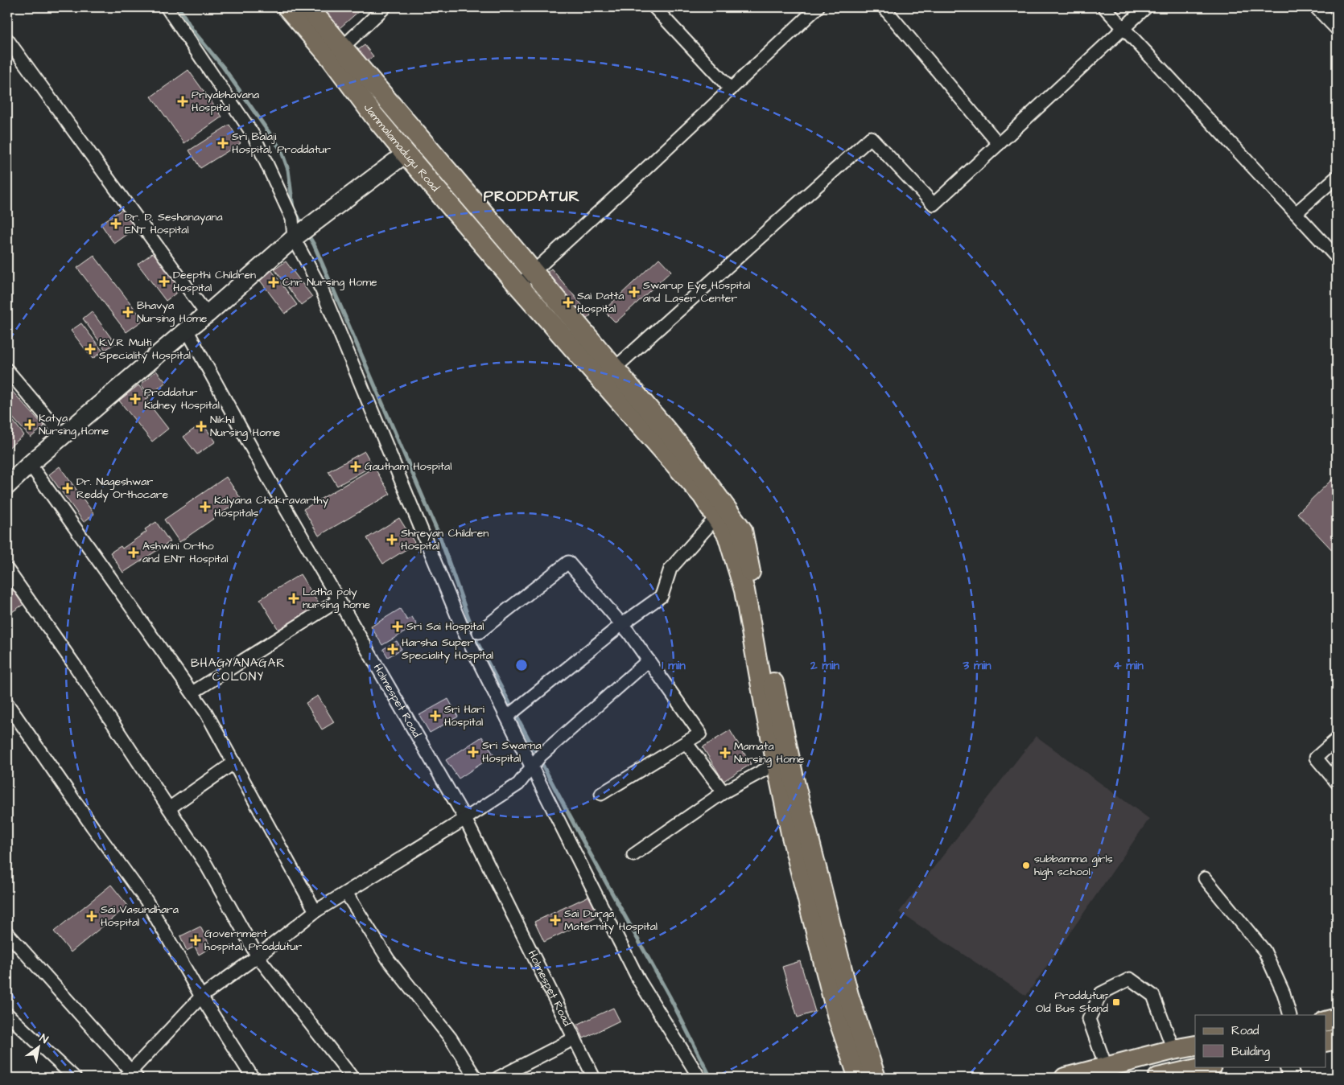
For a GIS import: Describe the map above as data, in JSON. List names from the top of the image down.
{
  "streets": {
    "main road": ["Jammalamadugu Road"],
    "street": ["Holmespet Road"]
  },
  "districts": ["PRODDATUR", "BHAGYANAGAR COLONY"],
  "places": {
    "health": [
      "Priyabhavana Hospital",
      "Sri Balaji Hospital, Proddatur",
      "Dr. D. Seshanayana ENT Hospital",
      "Deepthi Children Hospital",
      "Cnr Nursing Home",
      "Swarup Eye Hospital and Laser Center",
      "Sai Datta Hospital",
      "Bhavya Nursing Home",
      "K.V.R Multi Speciality Hospital",
      "Proddatur Kidney Hospital",
      "Katya Nursing Home",
      "Nikhil Nursing Home",
      "Gautham Hospital",
      "Dr. Nageshwar Reddy Orthocare",
      "Kalyana Chakravarthy Hospitals",
      "Shreyan Children Hospital",
      "Ashwini Ortho and ENT Hospital",
      "Latha poly nursing home",
      "Sri Sai Hospital",
      "Harsha Super Speciality Hospital",
      "Sri Hari Hospital",
      "Sri Swarna Hospital",
      "Mamata Nursing Home",
      "Sai Vasundhara Hospital",
      "Sai Durga Maternity Hospital",
      "Government hospital, Proddutur"
    ],
    "other": ["subbamma girls high school"],
    "transit": ["Proddutur Old Bus Stand"]
  },
  "legend": ["Road", "Building"],
  "north": "top right",
  "rings": [
    "1 min",
    "2 min",
    "3 min",
    "4 min"
  ]
}
